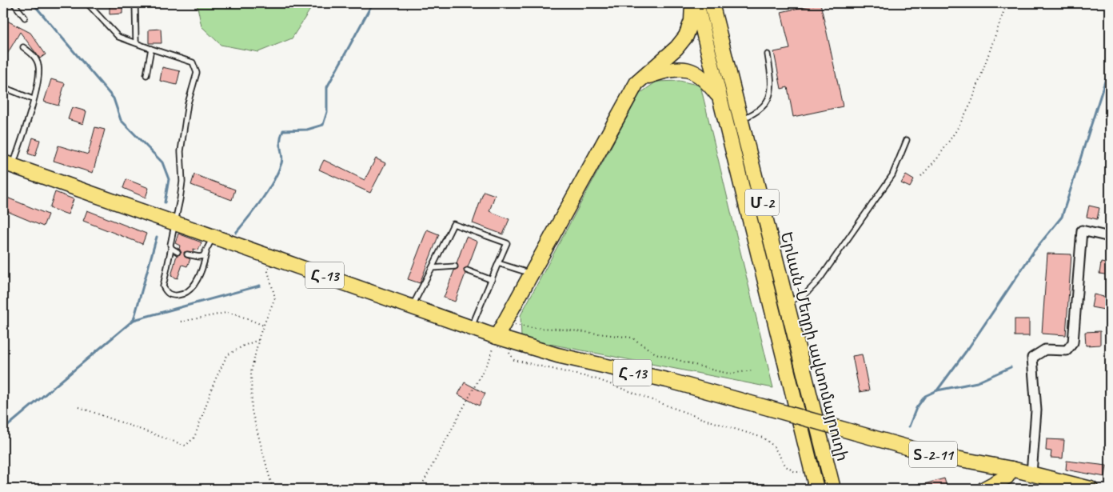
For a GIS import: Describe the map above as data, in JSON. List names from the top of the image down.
{
  "streets": {
    "main road": [
      "Մ-2",
      "Հ-13",
      "Երևան-Մեղրի ավտոմայրուղի",
      "Տ-2-11"
    ]
  },
  "crossings": [
    ["Հ-13", "Տ-2-11"]
  ]
}
